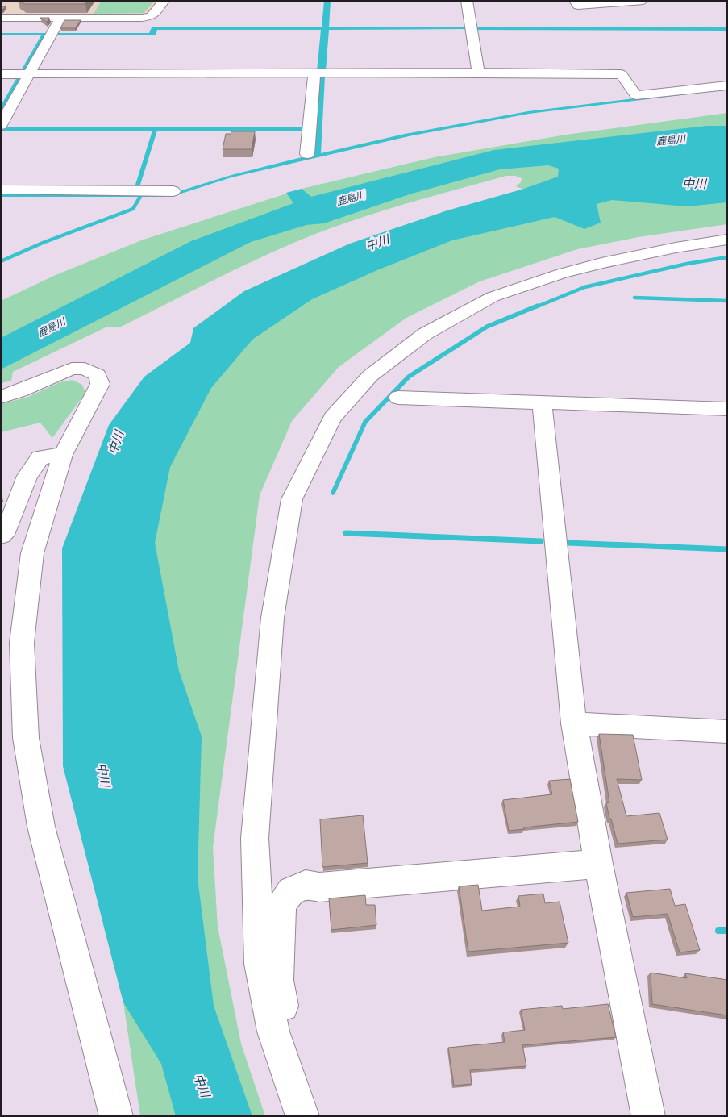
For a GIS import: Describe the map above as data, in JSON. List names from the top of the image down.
{
  "water": ["鹿島川", "中川"]
}
